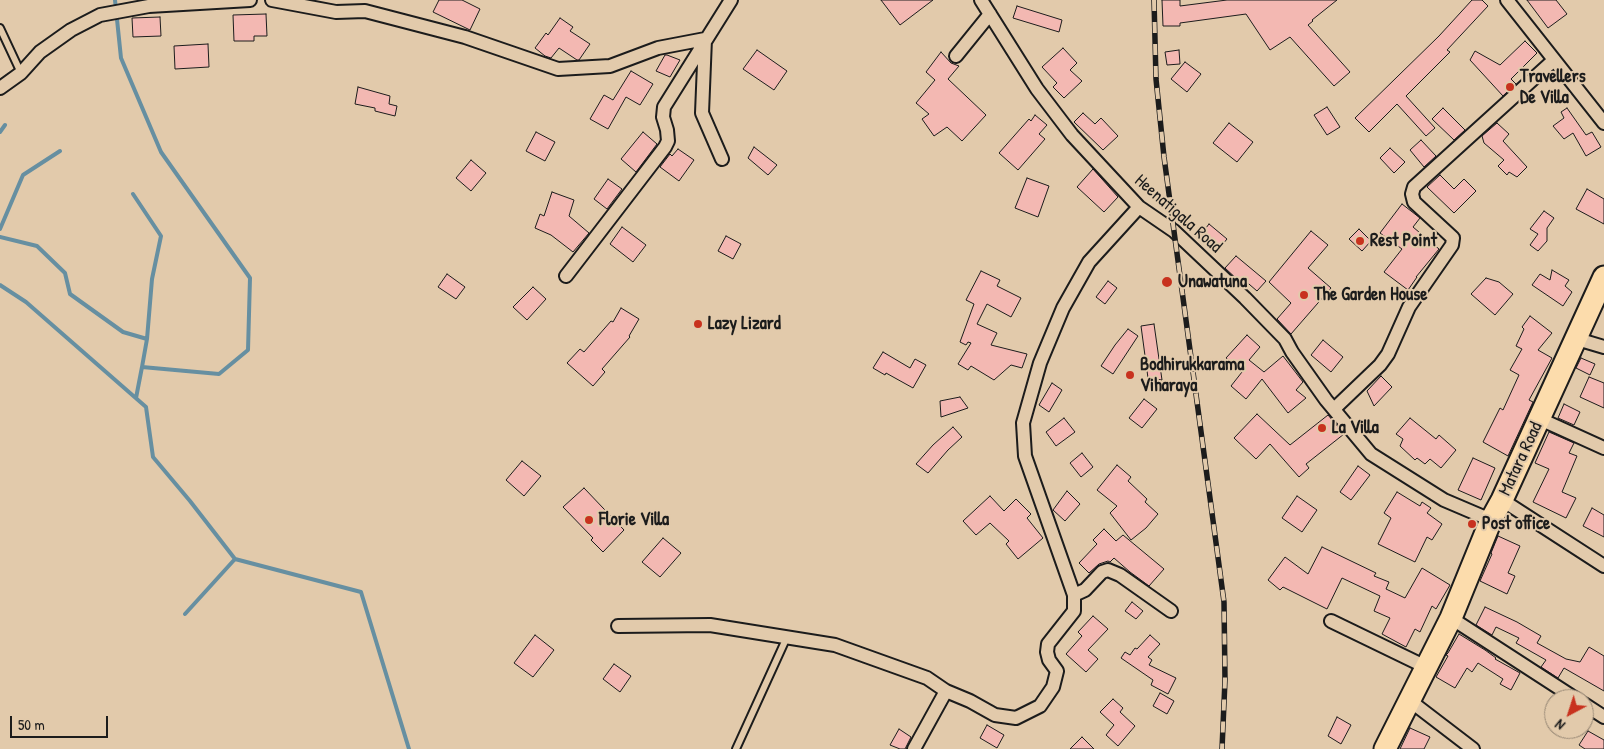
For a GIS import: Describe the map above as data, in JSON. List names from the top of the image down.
{
  "streets": {
    "highway": ["Matara Road"],
    "street": ["Heenatigala Road"]
  },
  "crossings": [
    ["Heenatigala Road", "Matara Road"]
  ],
  "places": [
    "Travellers De Villa",
    "Rest Point",
    "Unawatuna",
    "The Garden House",
    "Lazy Lizard",
    "Bodhirukkarama Viharaya",
    "La Villa",
    "Florie Villa",
    "Post office"
  ],
  "scale_bar": "50 m",
  "north": "bottom left"
}
